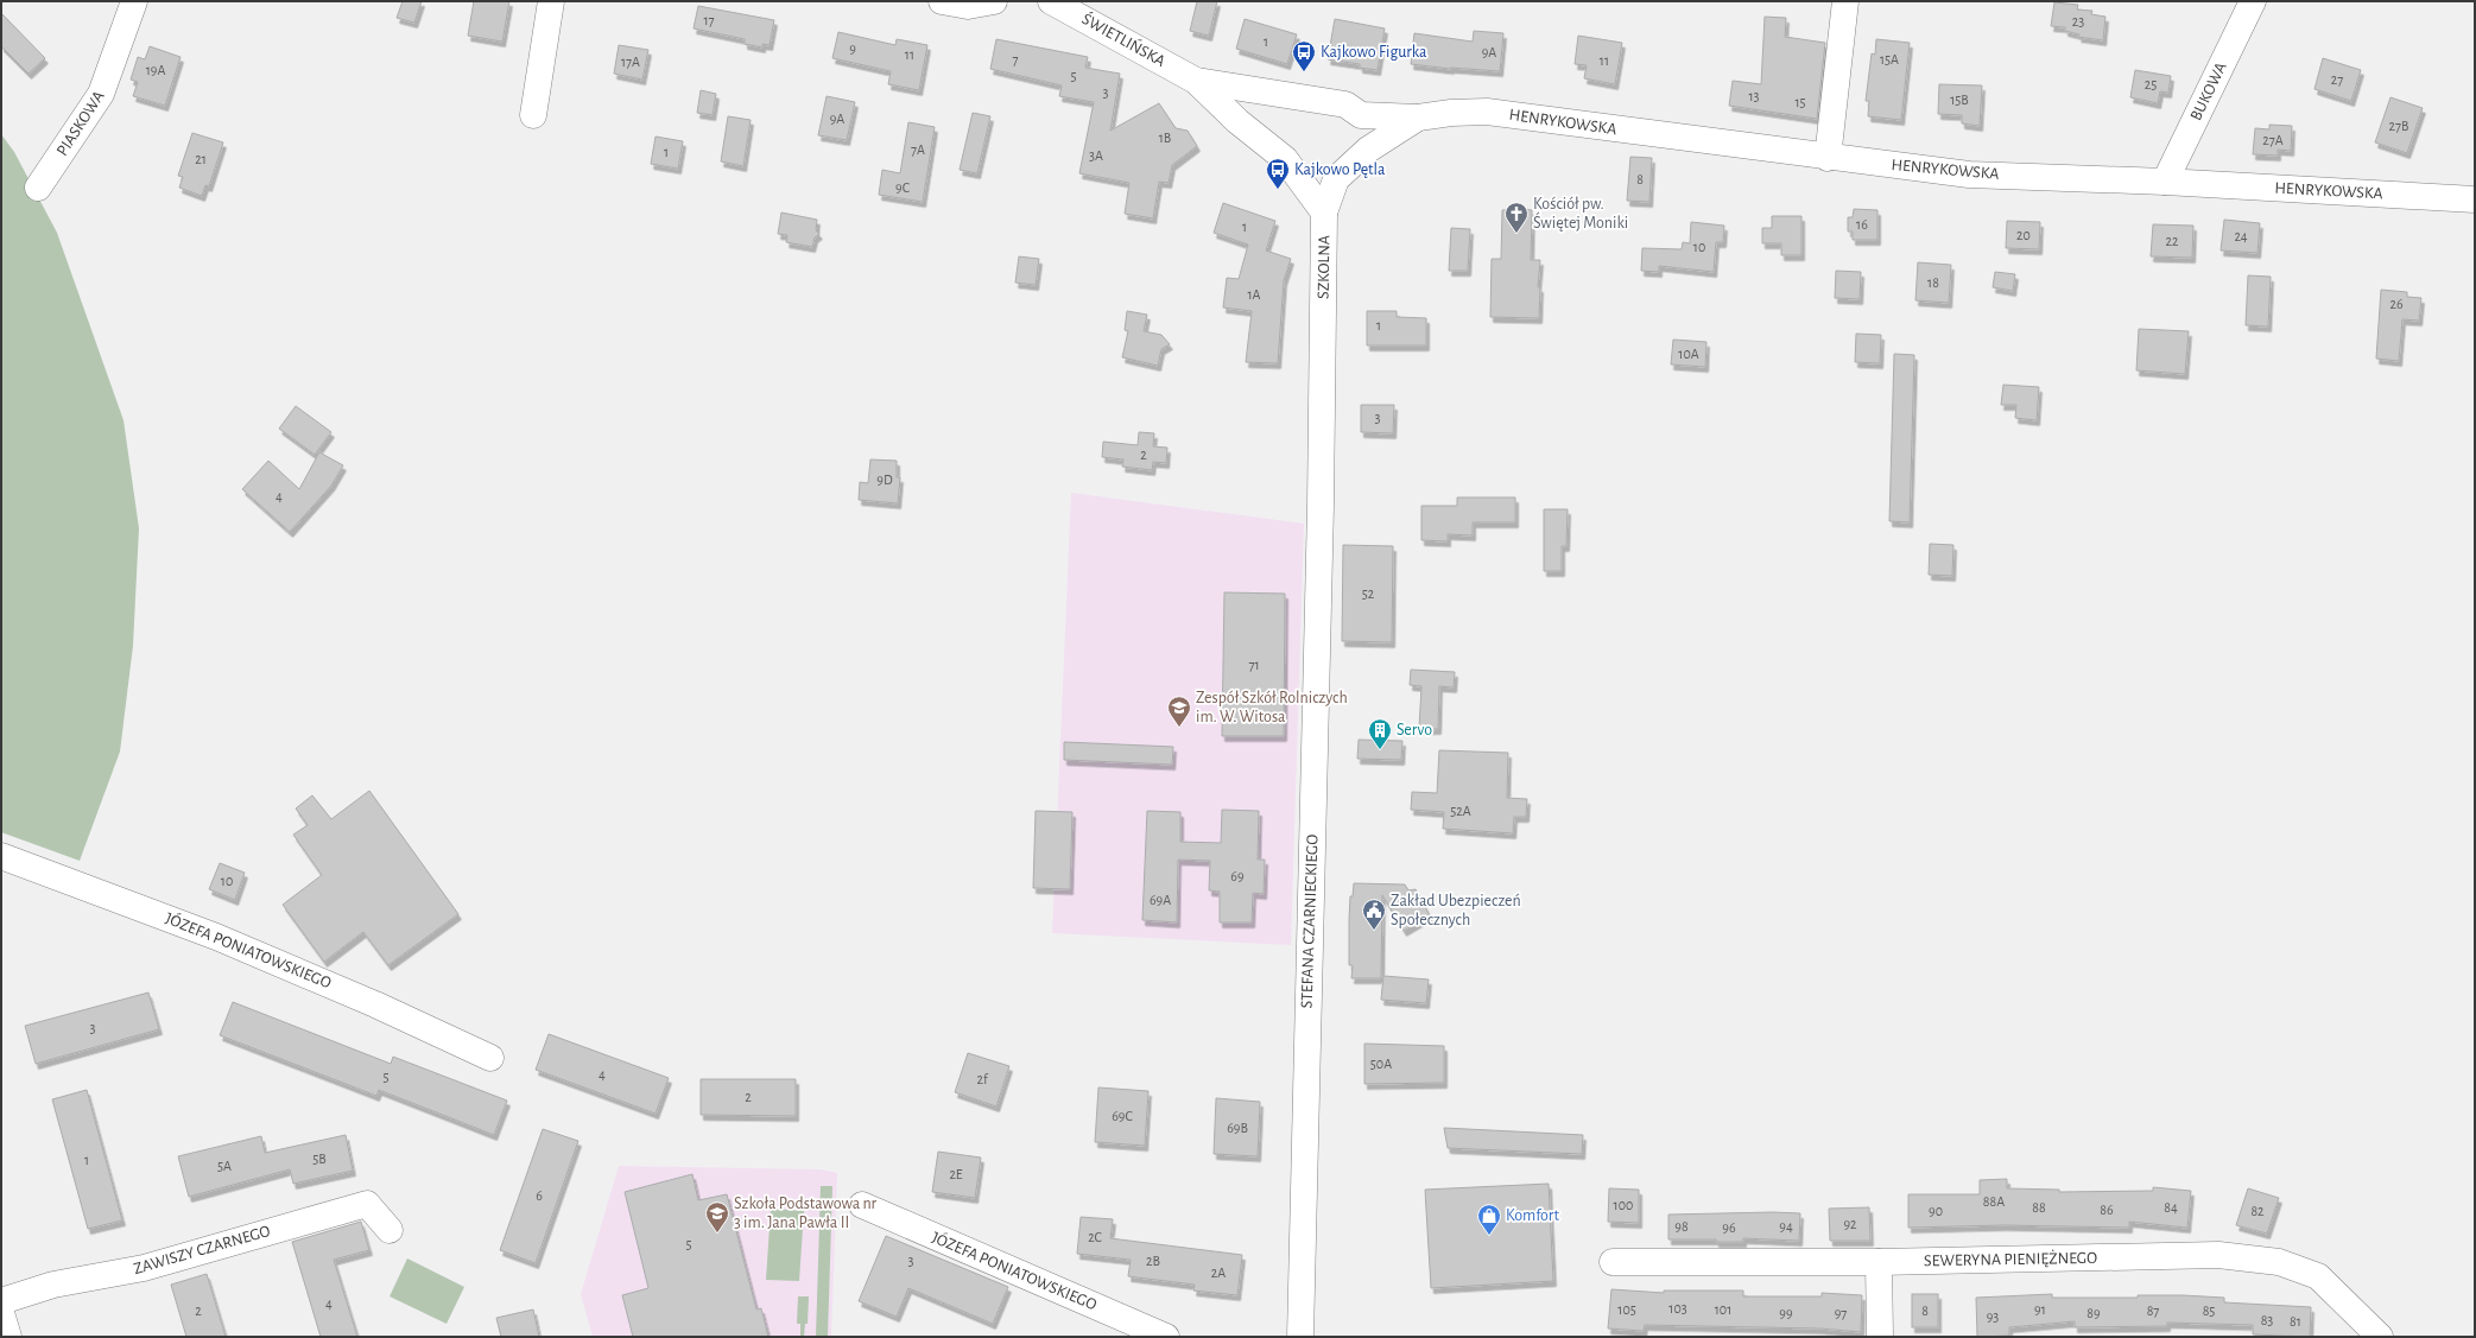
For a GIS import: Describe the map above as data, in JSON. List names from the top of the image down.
{
  "streets": {
    "street": [
      "ŚWIETLIŃSKA",
      "BUKOWA",
      "HENRYKOWSKA",
      "PIASKOWA",
      "SZKOLNA",
      "STEFANA CZARNIECKIEGO",
      "JÓZEFA PONIATOWSKIEGO",
      "ZAWISZY CZARNEGO",
      "SEWERYNA PIENIĘŻNEGO"
    ]
  },
  "crossings": [
    ["ŚWIETLIŃSKA", "HENRYKOWSKA"],
    ["ŚWIETLIŃSKA", "SZKOLNA"],
    ["BUKOWA", "HENRYKOWSKA"],
    ["HENRYKOWSKA", "SZKOLNA"],
    ["SZKOLNA", "STEFANA CZARNIECKIEGO"]
  ],
  "places": {
    "bus stop": ["Kajkowo Figurka", "Kajkowo Pętla"],
    "church": ["Kościół pw. Świętej Moniki"],
    "school or university": ["Zespół Szkół Rolniczych im. W. Witosa", "Szkoła Podstawowa nr 3 im. Jana Pawła II"],
    "building": ["Servo"],
    "public building": ["Zakład Ubezpieczeń Społecznych"],
    "shop": ["Komfort"]
  },
  "house_numbers": [
    "17",
    "23",
    "1",
    "9",
    "9A",
    "11",
    "7",
    "15A",
    "11",
    "17A",
    "19A",
    "5",
    "27",
    "25",
    "3",
    "13",
    "15B",
    "15",
    "9A",
    "27B",
    "1B",
    "27A",
    "7A",
    "1",
    "3A",
    "21",
    "8",
    "9C",
    "16",
    "1",
    "20",
    "24",
    "22",
    "10",
    "18",
    "1A",
    "26",
    "1",
    "10A",
    "3",
    "2",
    "9D",
    "4",
    "52",
    "71",
    "52A",
    "69",
    "10",
    "69A",
    "3",
    "50A",
    "4",
    "5",
    "2f",
    "2",
    "69C",
    "69B",
    "5B",
    "1",
    "5A",
    "2E",
    "6",
    "88A",
    "100",
    "88",
    "84",
    "86",
    "90",
    "82",
    "92",
    "98",
    "94",
    "96",
    "2C",
    "5",
    "3",
    "2B",
    "2A",
    "4",
    "103",
    "105",
    "101",
    "91",
    "2",
    "8",
    "87",
    "85",
    "99",
    "97",
    "89",
    "93",
    "83",
    "81"
  ]
}
